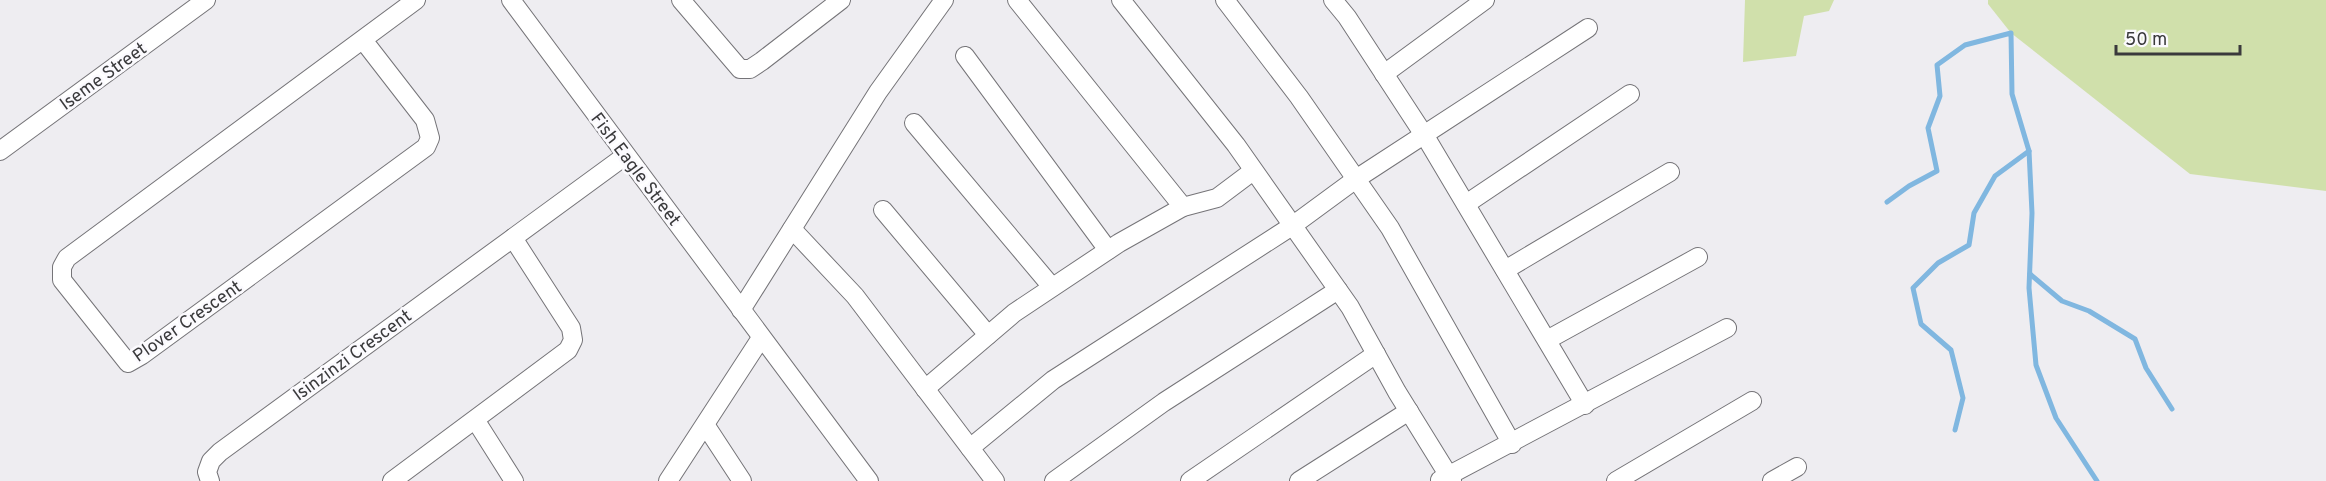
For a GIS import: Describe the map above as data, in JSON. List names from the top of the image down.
{
  "streets": {
    "street": [
      "Iseme Street",
      "Fish Eagle Street",
      "Plover Crescent",
      "Isinzinzi Crescent"
    ]
  },
  "crossings": [
    ["Fish Eagle Street", "Isinzinzi Crescent"]
  ],
  "scale_bar": "50 m"
}
